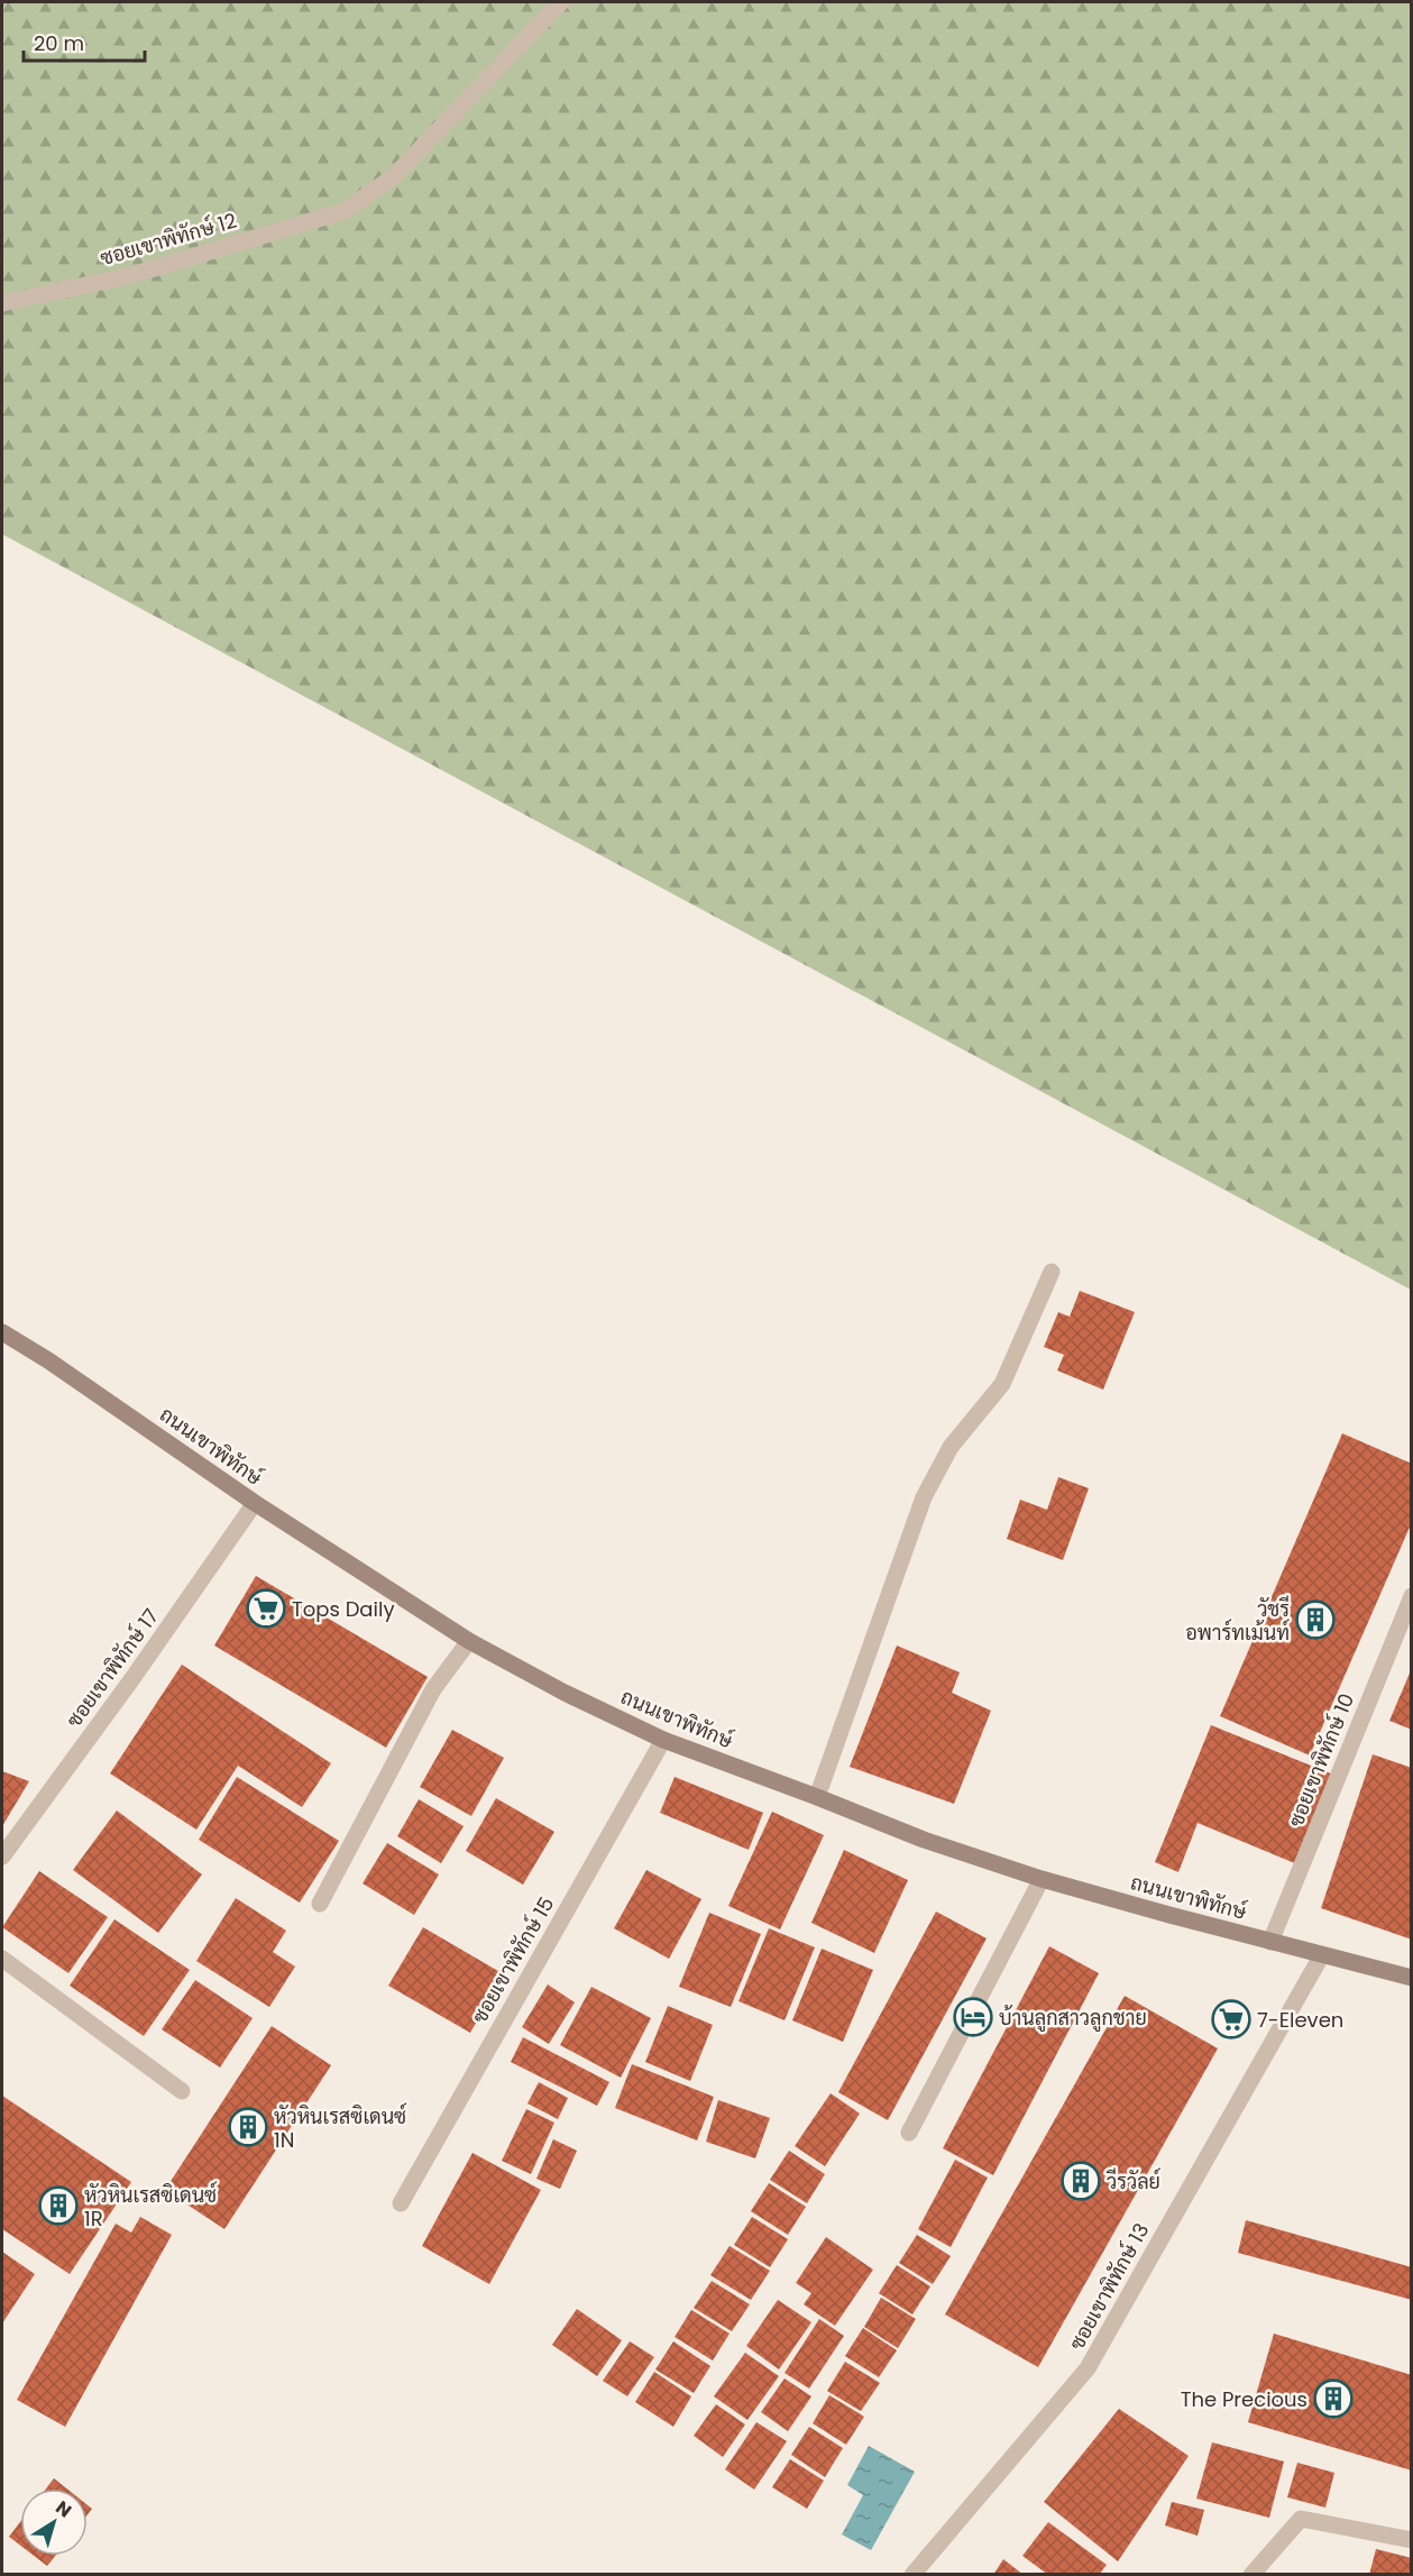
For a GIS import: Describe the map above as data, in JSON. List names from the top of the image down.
{
  "streets": {
    "street": [
      "ซอยเขาพิทักษ์ 12",
      "ถนนเขาพิทักษ์",
      "ซอยเขาพิทักษ์ 17",
      "ซอยเขาพิทักษ์ 10",
      "ซอยเขาพิทักษ์ 15",
      "ซอยเขาพิทักษ์ 13"
    ]
  },
  "crossings": [
    ["ถนนเขาพิทักษ์", "ซอยเขาพิทักษ์ 17"],
    ["ถนนเขาพิทักษ์", "ซอยเขาพิทักษ์ 10"],
    ["ถนนเขาพิทักษ์", "ซอยเขาพิทักษ์ 15"],
    ["ถนนเขาพิทักษ์", "ซอยเขาพิทักษ์ 13"]
  ],
  "places": {
    "supermarket": ["Tops Daily", "7-Eleven"],
    "building": [
      "วัชรี อพาร์ทเม้นท์",
      "หัวหินเรสซิเดนซ์ 1N",
      "วีรวัลย์",
      "หัวหินเรสซิเดนซ์ 1R",
      "The Precious"
    ],
    "hotel": ["บ้านลูกสาวลูกชาย"]
  },
  "scale_bar": "20 m",
  "north": "top right"
}
